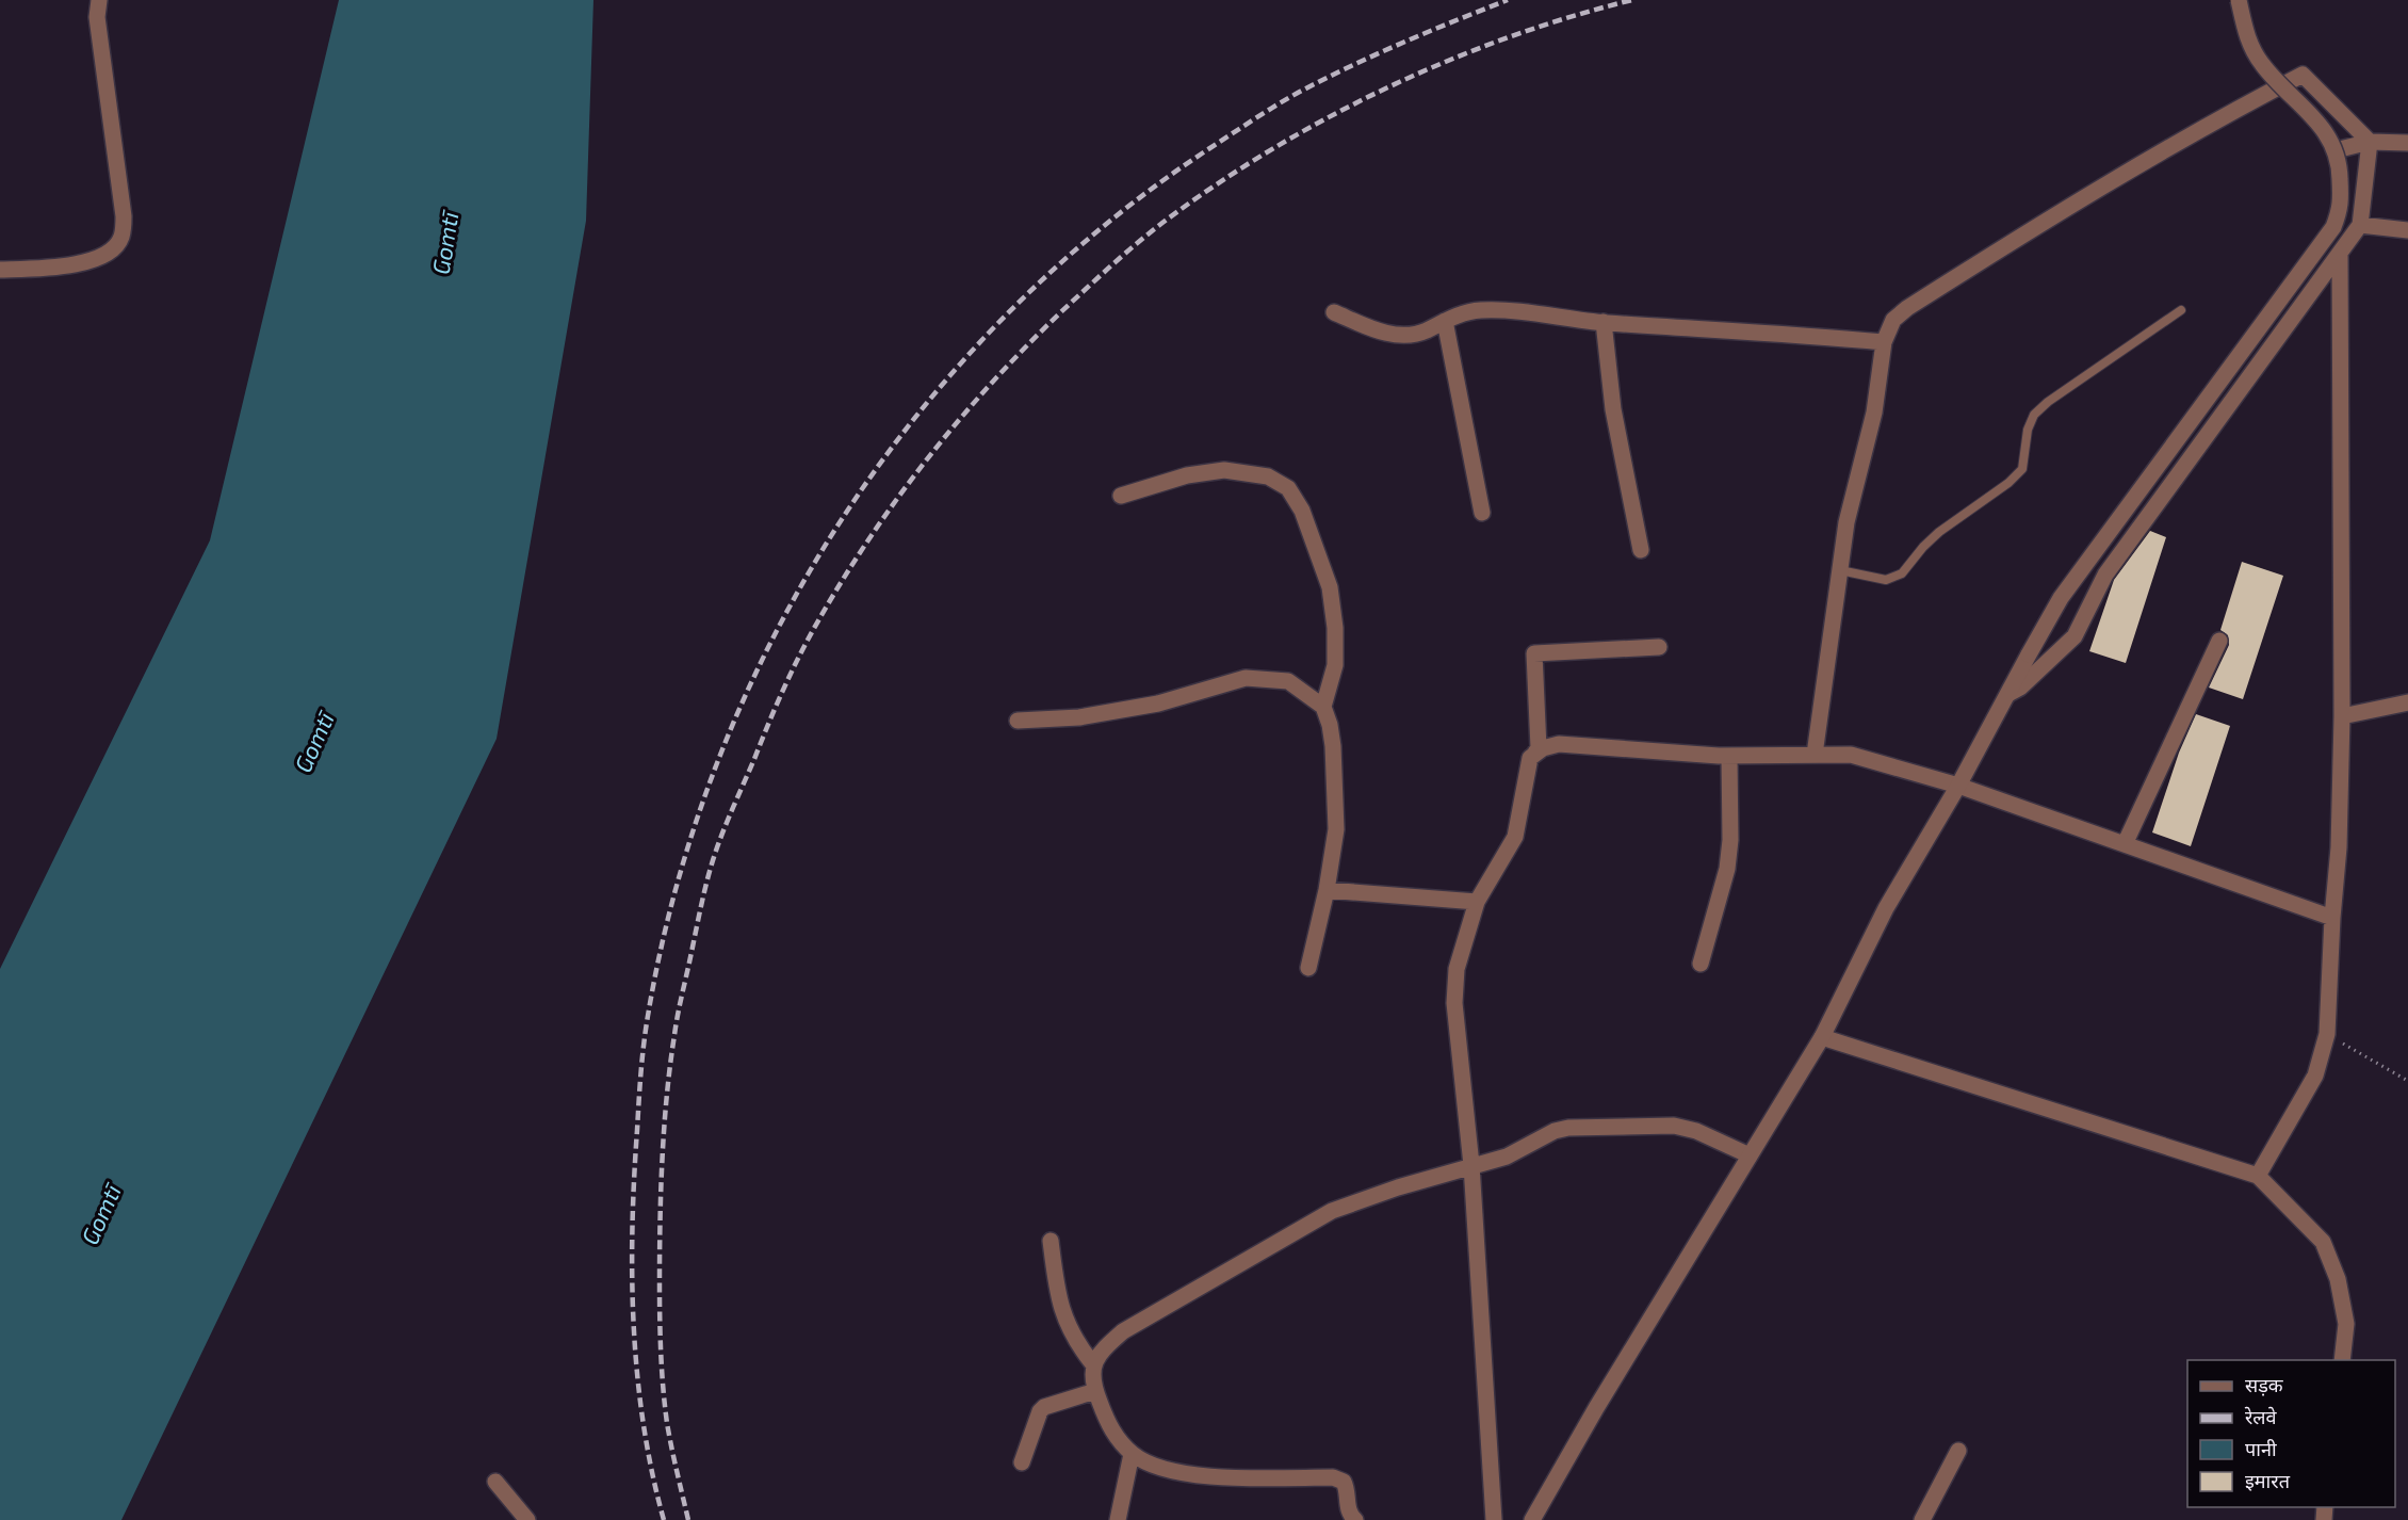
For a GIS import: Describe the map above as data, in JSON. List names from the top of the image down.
{
  "water": ["Gomtī"],
  "legend": [
    "सड़क",
    "रेलवे",
    "पानी",
    "इमारत"
  ]
}
